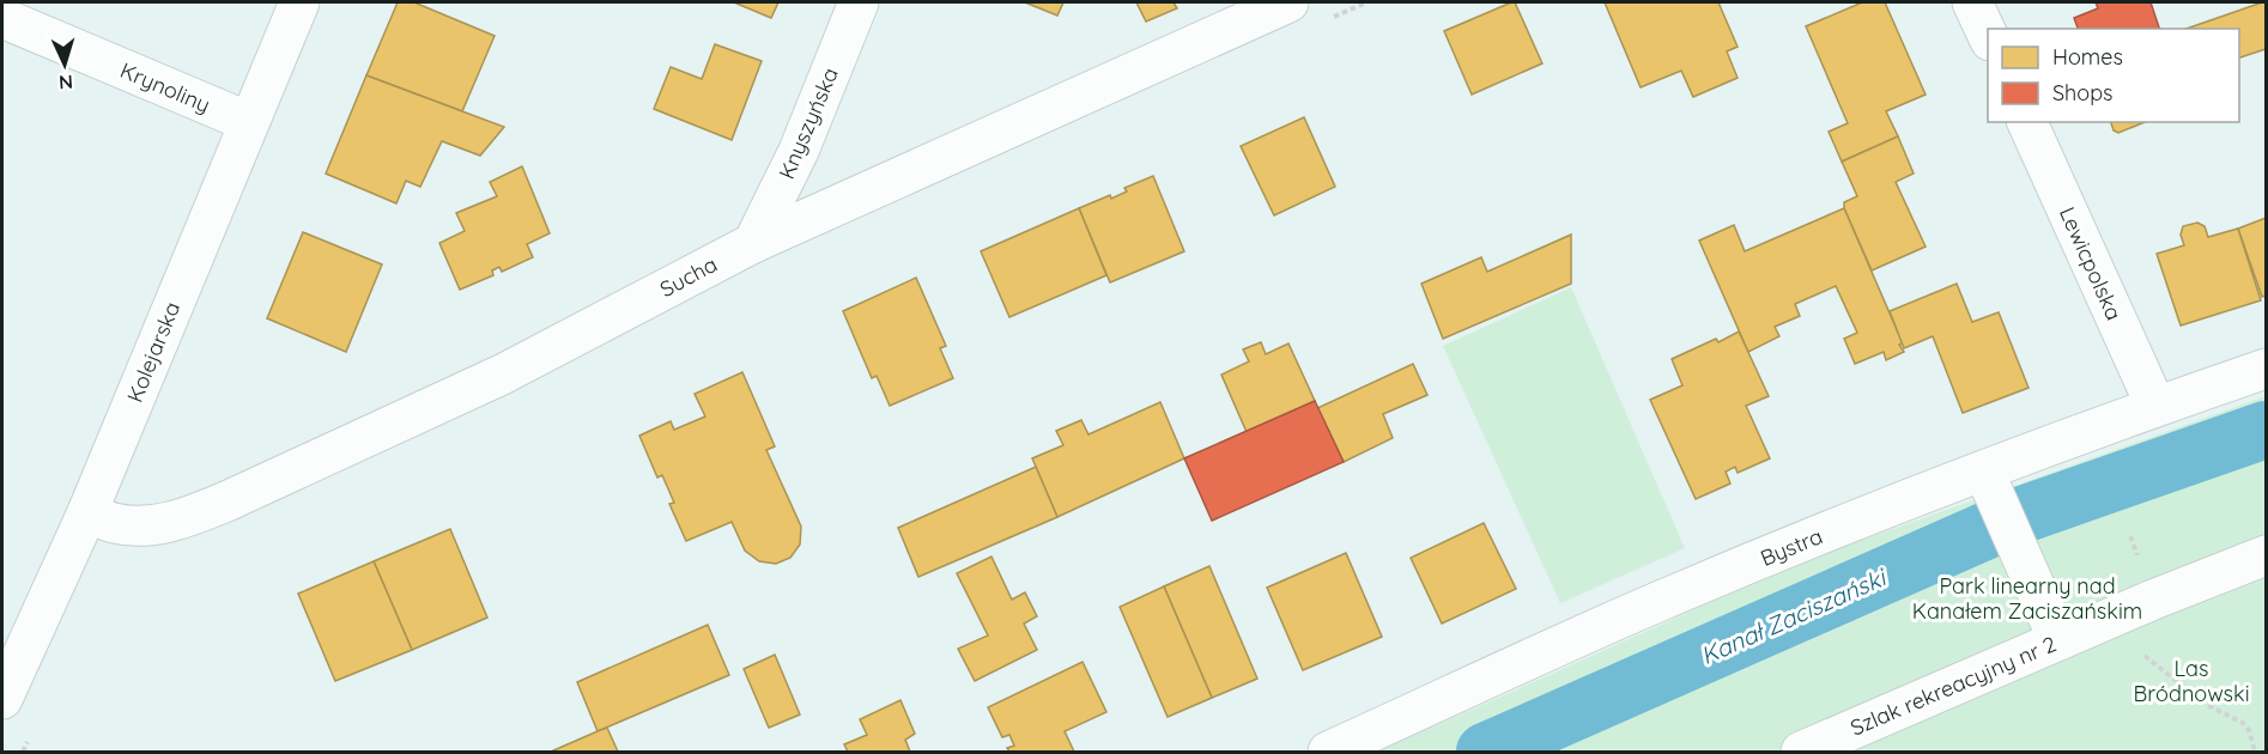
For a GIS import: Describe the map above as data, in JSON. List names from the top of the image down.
{
  "streets": {
    "street": [
      "Krynoliny",
      "Knyszyńska",
      "Lewicpolska",
      "Sucha",
      "Kolejarska",
      "Bystra",
      "Szlak rekreacyjny nr 2"
    ]
  },
  "crossings": [
    ["Krynoliny", "Kolejarska"],
    ["Knyszyńska", "Sucha"],
    ["Lewicpolska", "Bystra"],
    ["Sucha", "Kolejarska"]
  ],
  "water": ["Kanał Zaciszański"],
  "parks": ["Park linearny nad Kanałem Zaciszańskim", "Las Bródnowski"],
  "legend": ["Homes", "Shops"],
  "north": "bottom"
}
